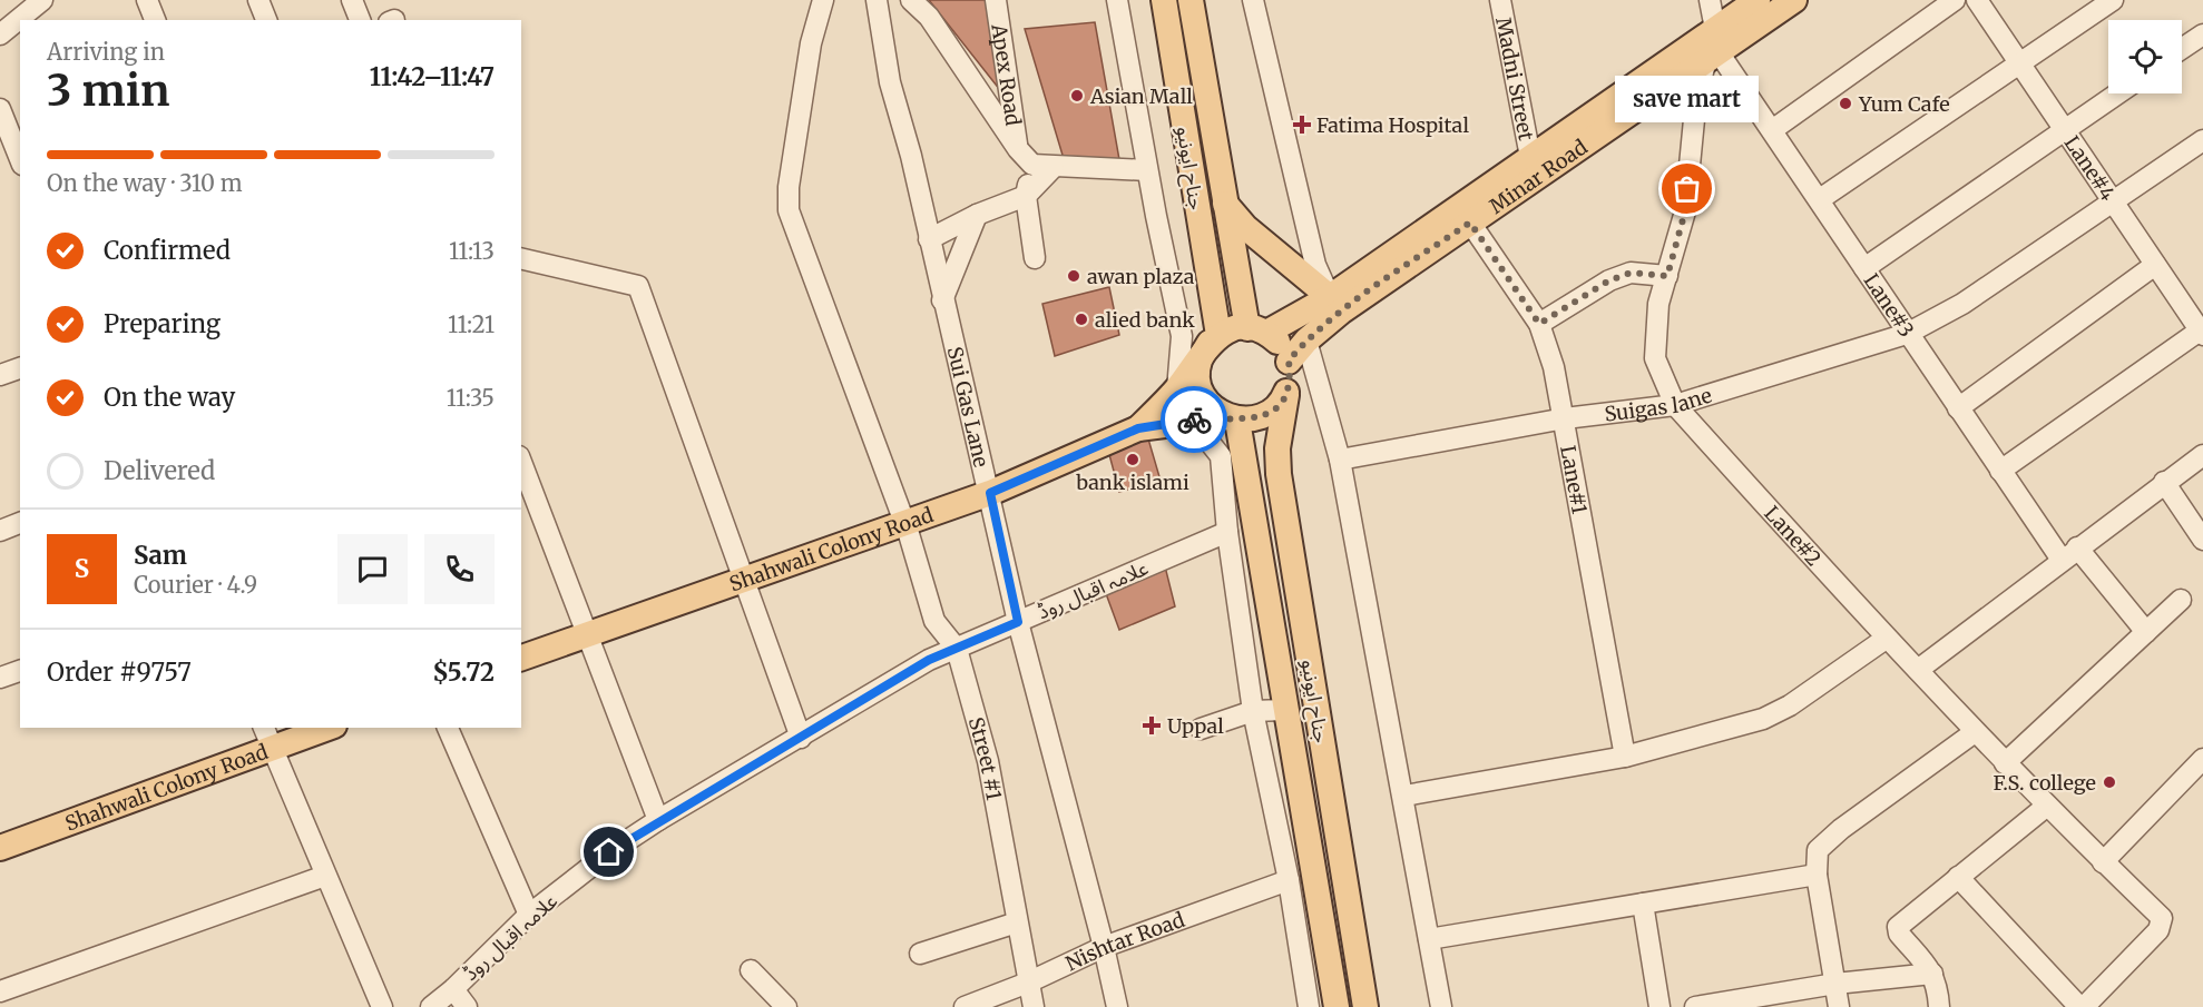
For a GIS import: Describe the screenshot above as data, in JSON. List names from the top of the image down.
{
  "streets": {
    "main road": ["جناح ایونیو", "Minar Road", "Shahwali Colony Road"],
    "street": [
      "Apex Road",
      "Madni Street",
      "Lane#4",
      "Lane#3",
      "Suigas lane",
      "Sui Gas Lane",
      "Lane#1",
      "Lane#2",
      "علامہ اقبال روڈ",
      "Street #1",
      "Nishtar Road"
    ]
  },
  "crossings": [
    ["Madni Street", "Minar Road"],
    ["جناح ایونیو", "Minar Road"],
    ["جناح ایونیو", "Shahwali Colony Road"],
    ["Lane#4", "Suigas lane"],
    ["Minar Road", "Lane#3"],
    ["Minar Road", "Lane#1"],
    ["Minar Road", "Lane#2"],
    ["Minar Road", "Shahwali Colony Road"],
    ["Lane#3", "Suigas lane"],
    ["Lane#3", "Lane#2"],
    ["Suigas lane", "Lane#1"],
    ["Suigas lane", "Lane#2"],
    ["Sui Gas Lane", "Shahwali Colony Road"],
    ["Sui Gas Lane", "علامہ اقبال روڈ"],
    ["Sui Gas Lane", "Nishtar Road"],
    ["Shahwali Colony Road", "Street #1"],
    ["علامہ اقبال روڈ", "Street #1"],
    ["Street #1", "Nishtar Road"]
  ],
  "places": {
    "other": [
      "Asian Mall",
      "Yum Cafe",
      "save mart",
      "awan plaza",
      "alied bank",
      "bank islami",
      "F.S. college"
    ],
    "health": ["Fatima Hospital", "Uppal"]
  },
  "page": {
    "heading": ["3 min", "Arriving in", "11:42–11:47"],
    "panel": [
      "Sam",
      "Courier · 4.9",
      "Order #9757",
      "$5.72"
    ],
    "bubble": "save mart",
    "bar": "On the way · 310 m",
    "list": [
      ["Confirmed", "11:13"],
      ["Preparing", "11:21"],
      ["On the way", "11:35"],
      "Delivered"
    ],
    "round": "S"
  }
}
